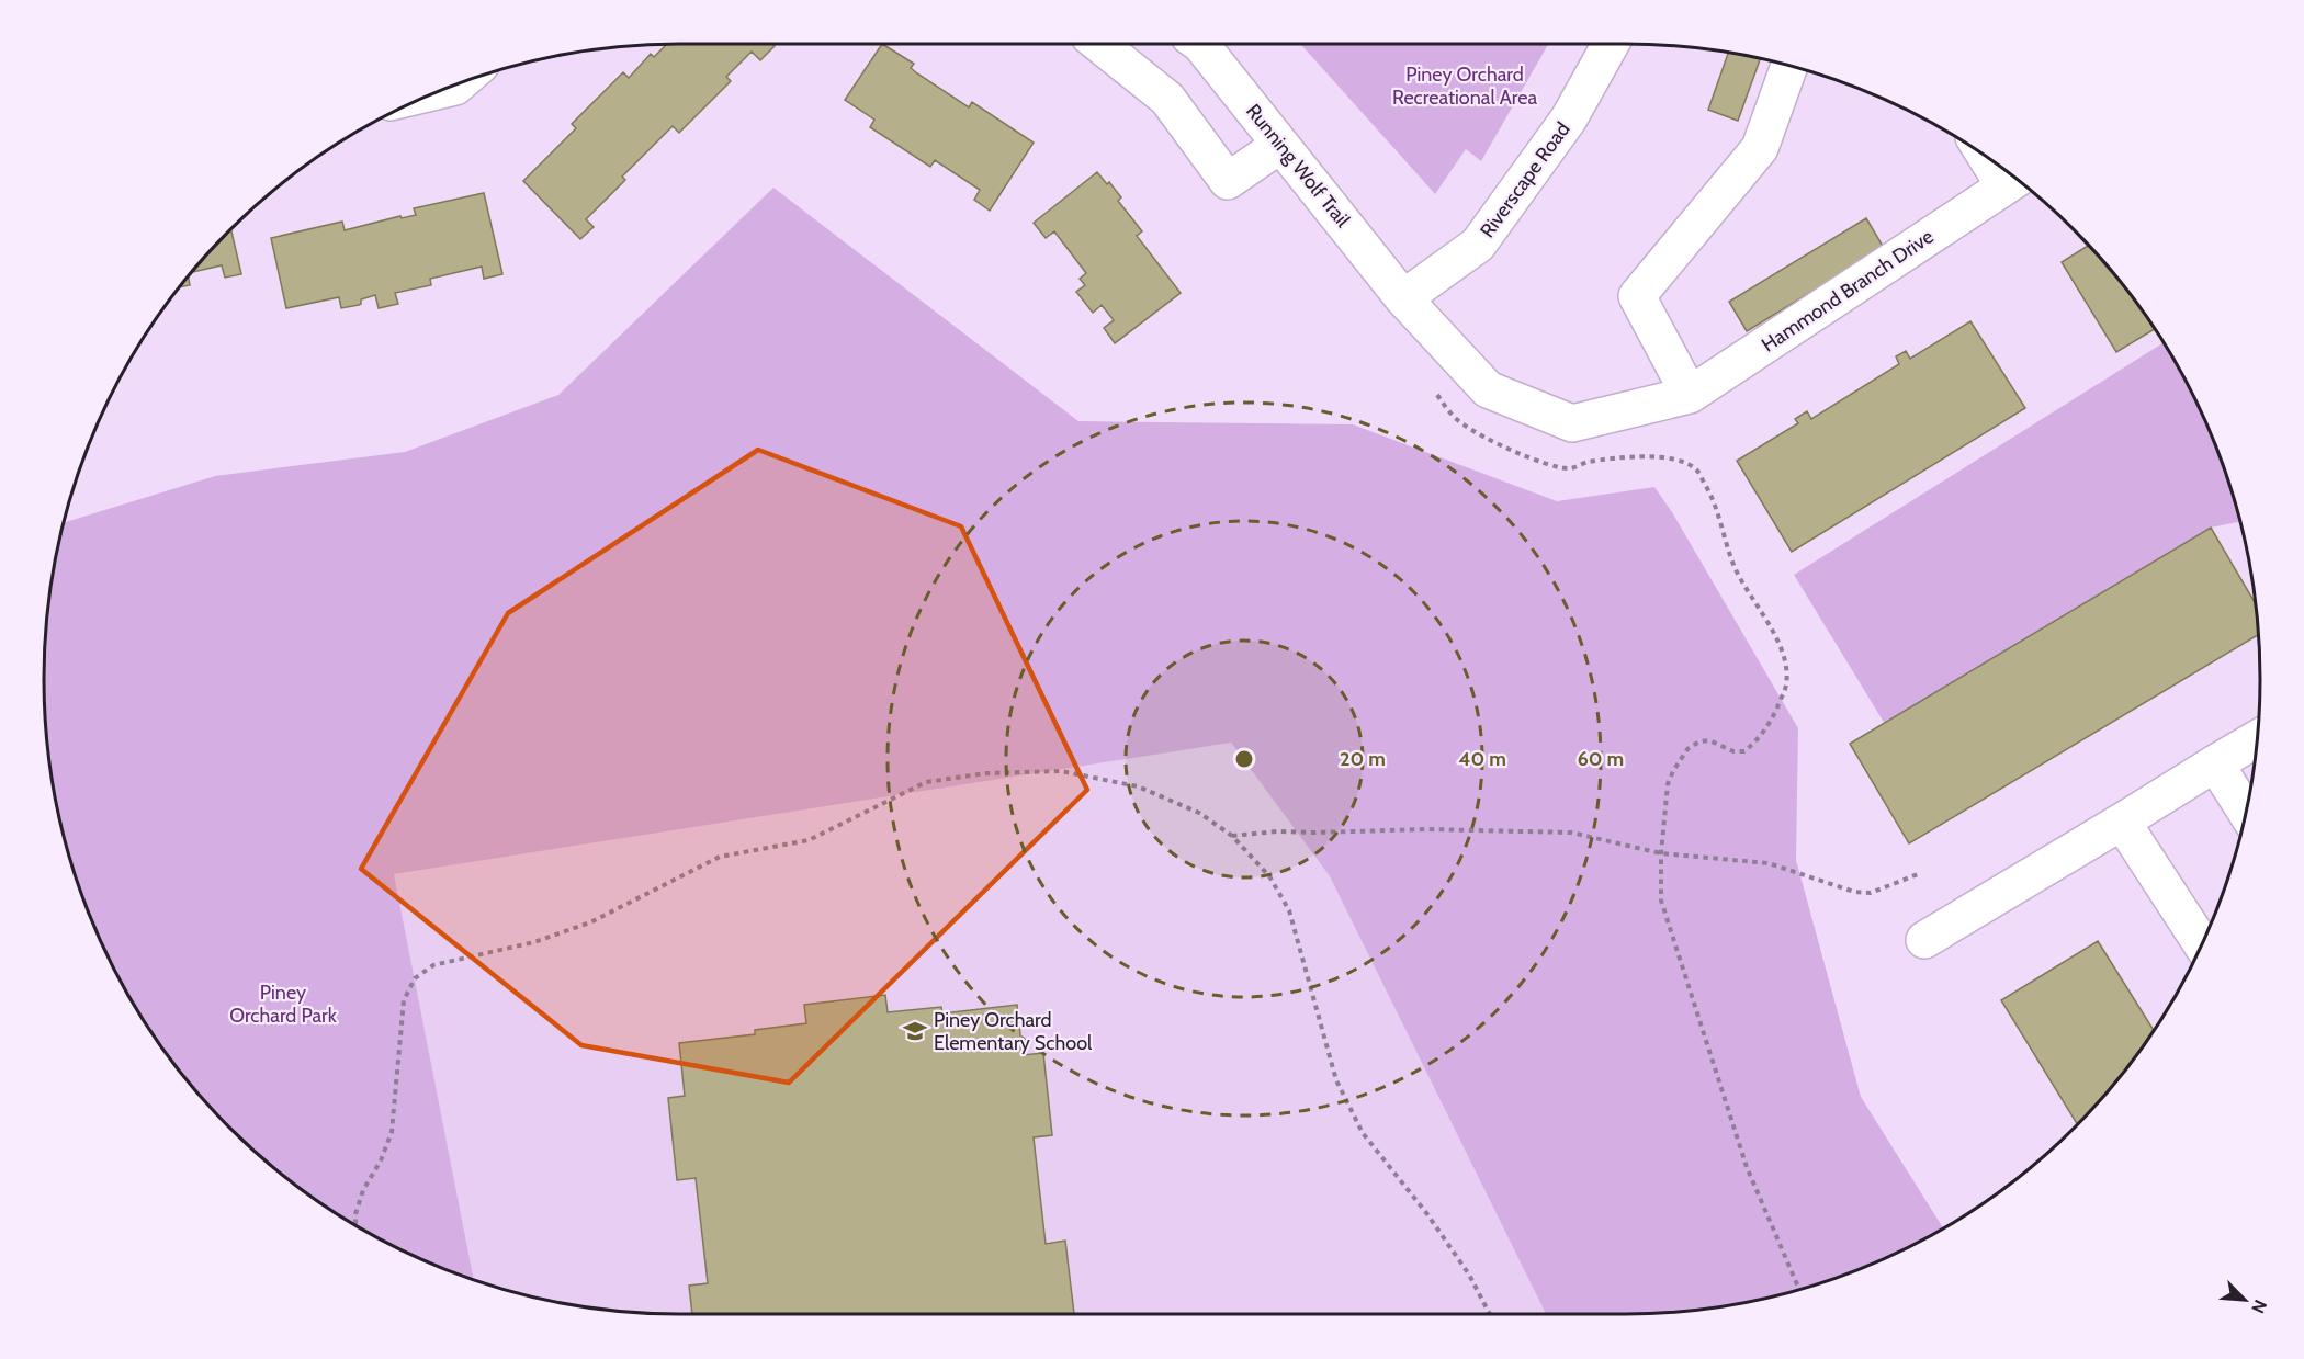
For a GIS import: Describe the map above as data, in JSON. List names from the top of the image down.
{
  "streets": {
    "street": ["Running Wolf Trail", "Riverscape Road", "Hammond Branch Drive"]
  },
  "crossings": [
    ["Running Wolf Trail", "Riverscape Road"],
    ["Running Wolf Trail", "Hammond Branch Drive"],
    ["Riverscape Road", "Hammond Branch Drive"]
  ],
  "parks": ["Piney Orchard Recreational Area", "Piney Orchard Park"],
  "places": {
    "school or university": ["Piney Orchard Elementary School"]
  },
  "north": "bottom right",
  "rings": ["20 m", "40 m", "60 m"]
}
